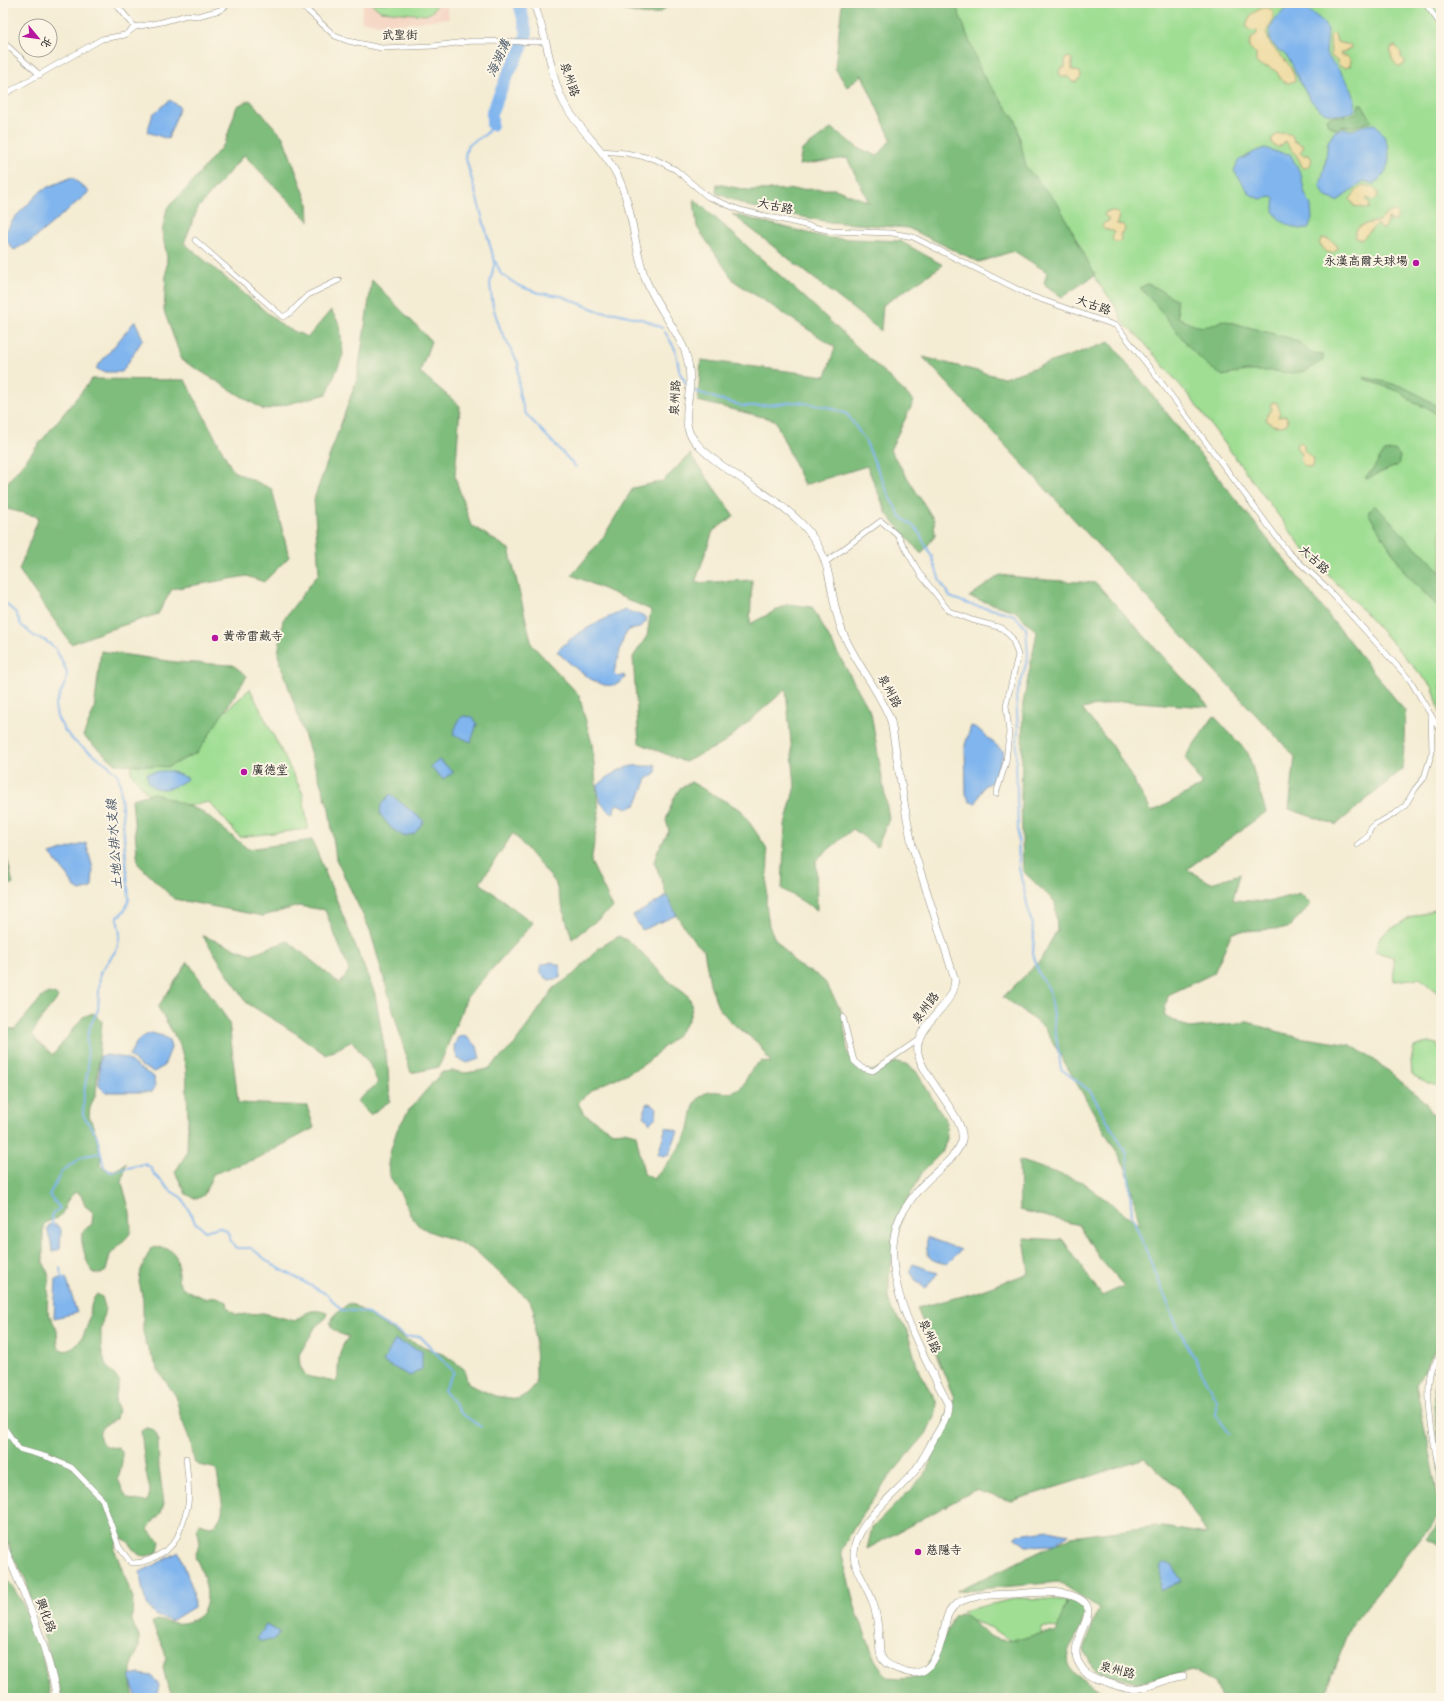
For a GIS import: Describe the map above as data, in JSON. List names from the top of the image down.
{
  "streets": {
    "street": [
      "武聖街",
      "泉州路",
      "大古路",
      "興化路"
    ]
  },
  "crossings": [
    ["武聖街", "泉州路"],
    ["泉州路", "大古路"]
  ],
  "water": ["海湖溝", "土地公排水支線"],
  "places": [
    "永漢高爾夫球場",
    "黃帝雷藏寺",
    "廣德堂",
    "慈隱寺"
  ],
  "north": "bottom right"
}
